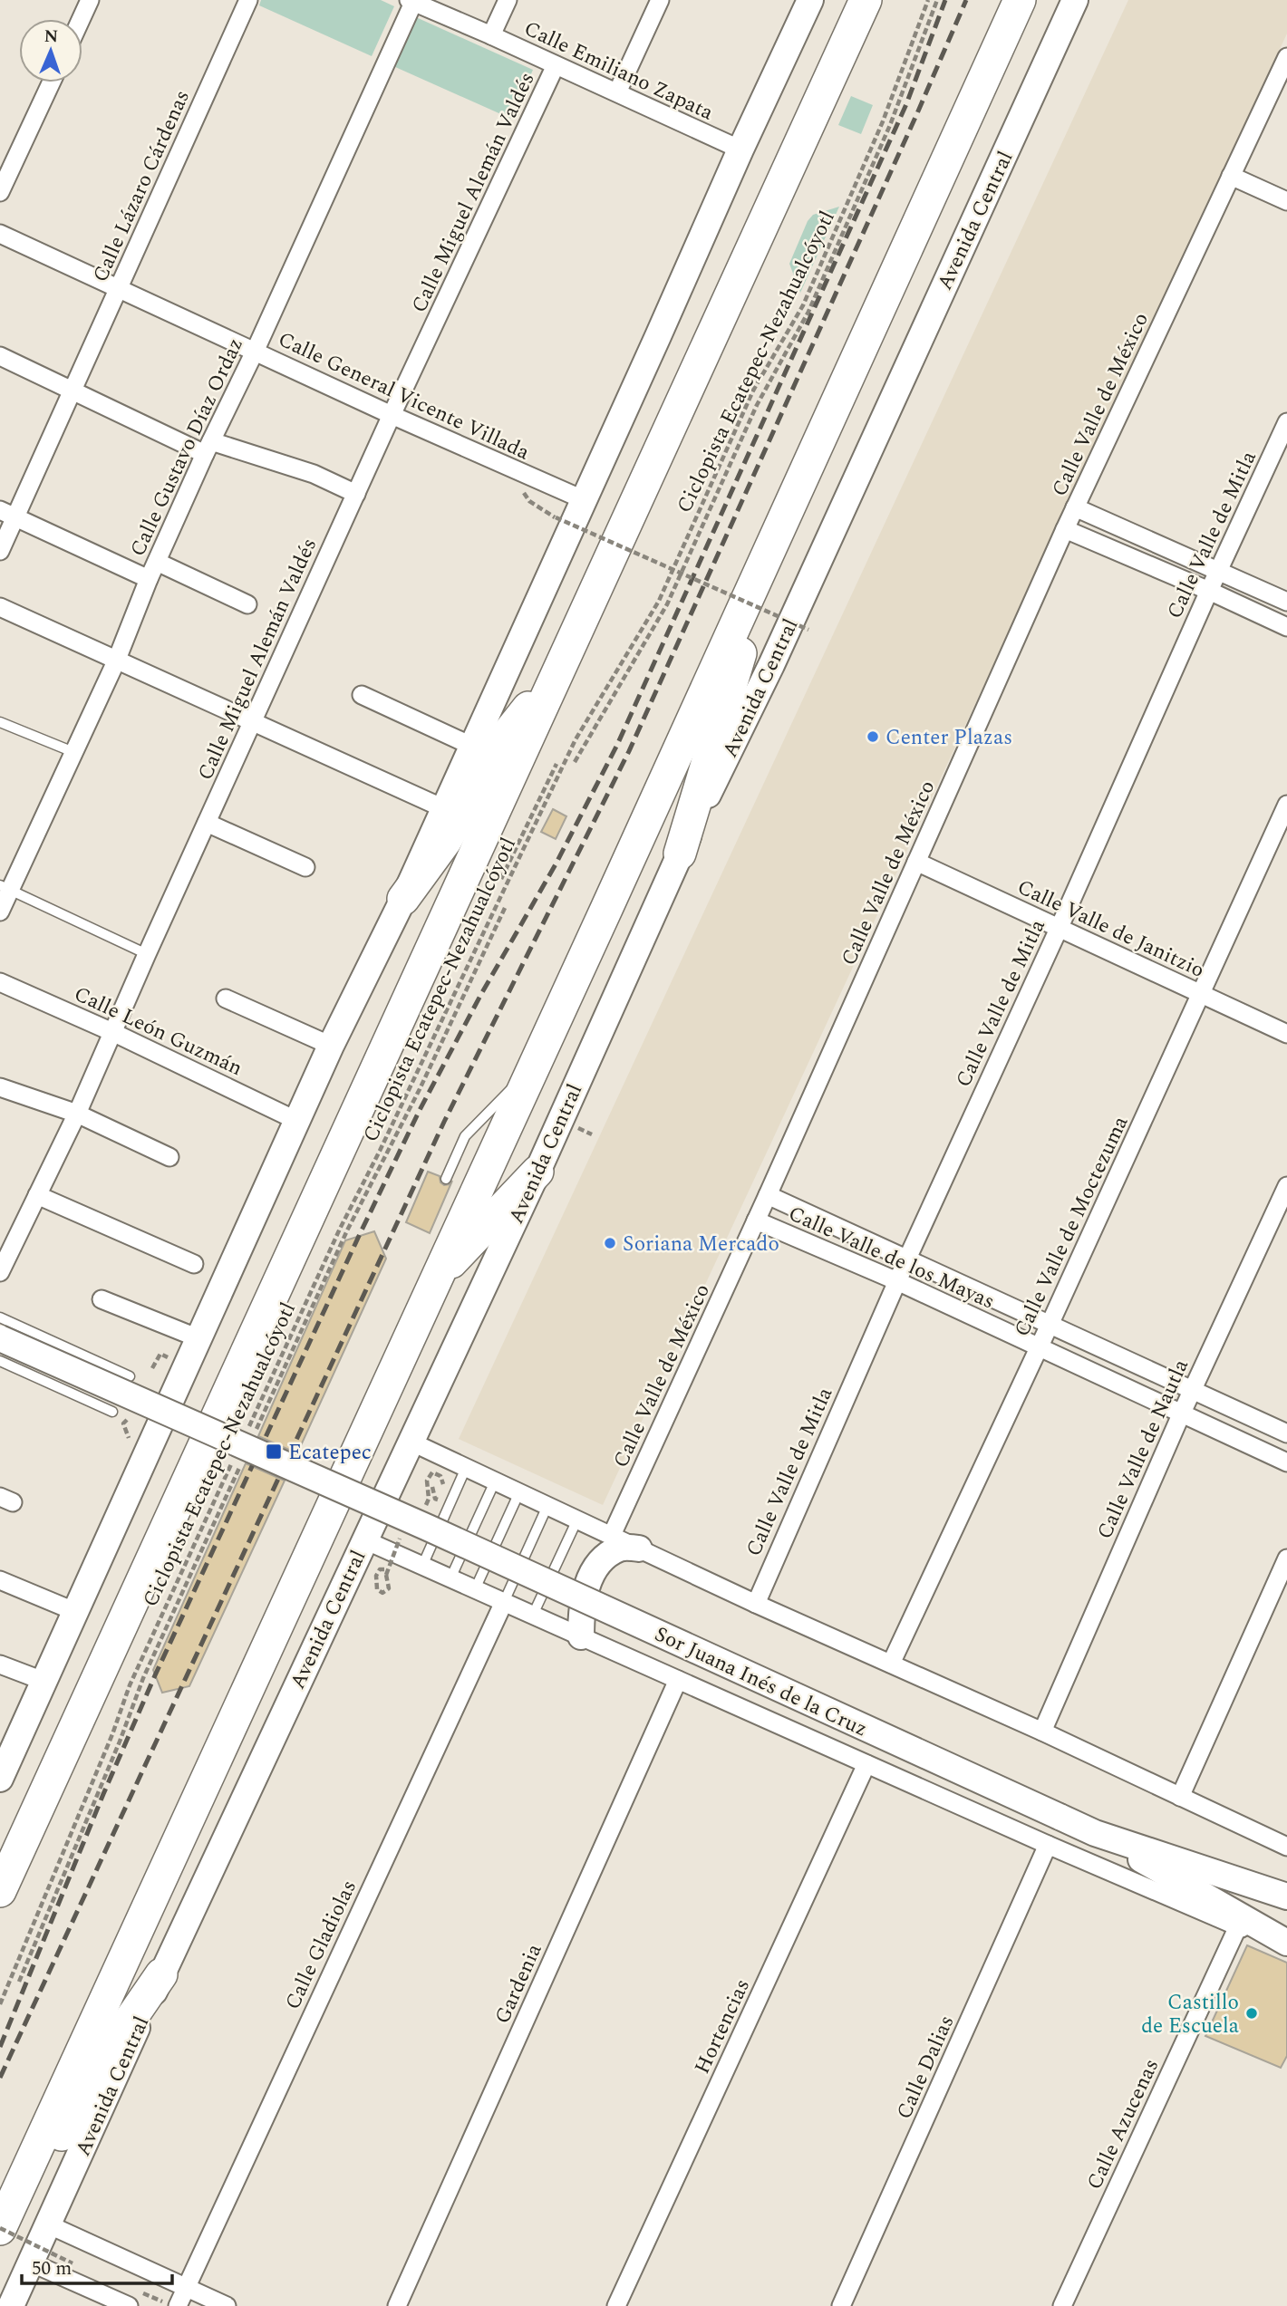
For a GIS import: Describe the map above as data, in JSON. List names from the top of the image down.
{
  "streets": {
    "highway": ["Avenida Central"],
    "main road": ["Sor Juana Inés de la Cruz"],
    "street": [
      "Calle Emiliano Zapata",
      "Calle Lázaro Cárdenas",
      "Calle Miguel Alemán Valdés",
      "Calle General Vicente Villada",
      "Calle Valle de México",
      "Calle Gustavo Díaz Ordaz",
      "Calle Valle de Mitla",
      "Calle Valle de Janitzio",
      "Calle León Guzmán",
      "Calle Valle de Moctezuma",
      "Calle Valle de los Mayas",
      "Calle Valle de Nautla",
      "Calle Gladiolas",
      "Gardenia",
      "Hortencias",
      "Calle Dalias",
      "Calle Azucenas"
    ],
    "path": ["Ciclopista Ecatepec-Nezahualcóyotl"]
  },
  "crossings": [
    ["Calle Emiliano Zapata", "Calle Miguel Alemán Valdés"],
    ["Calle Emiliano Zapata", "Calle Gustavo Díaz Ordaz"],
    ["Calle Lázaro Cárdenas", "Calle General Vicente Villada"],
    ["Calle Miguel Alemán Valdés", "Calle General Vicente Villada"],
    ["Calle Miguel Alemán Valdés", "Calle León Guzmán"],
    ["Calle General Vicente Villada", "Calle Gustavo Díaz Ordaz"],
    ["Calle Valle de México", "Calle Valle de Janitzio"],
    ["Calle Valle de México", "Calle Valle de los Mayas"],
    ["Calle Valle de Mitla", "Calle Valle de Janitzio"],
    ["Calle Valle de Mitla", "Calle Valle de los Mayas"],
    ["Calle Valle de Janitzio", "Calle Valle de Moctezuma"],
    ["Calle Valle de Moctezuma", "Calle Valle de los Mayas"],
    ["Calle Valle de los Mayas", "Calle Valle de Nautla"]
  ],
  "places": {
    "other": ["Center Plazas", "Soriana Mercado", "Castillo de Escuela"],
    "transit": ["Ecatepec"]
  },
  "scale_bar": "50 m",
  "north": "top"
}
